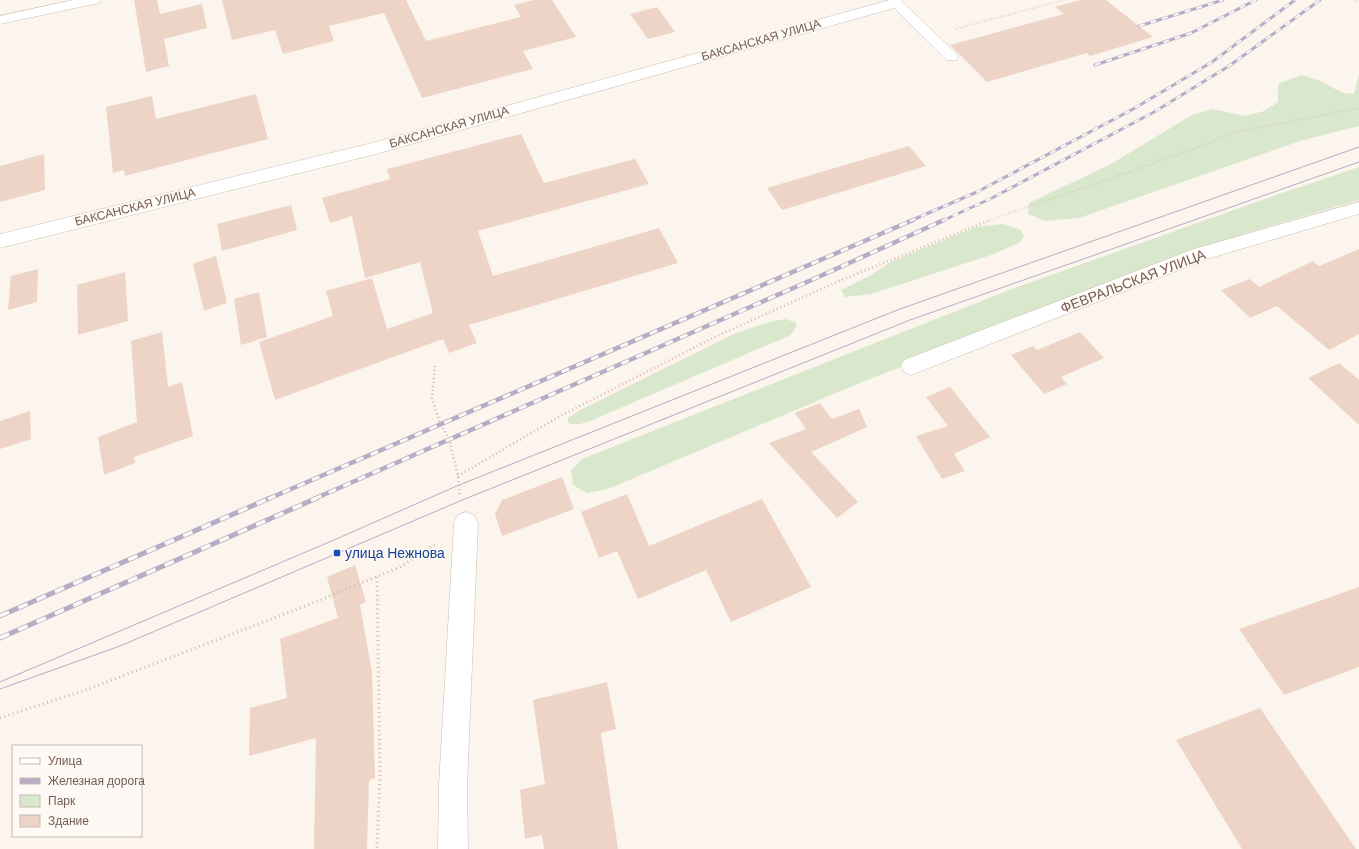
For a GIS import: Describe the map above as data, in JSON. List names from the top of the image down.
{
  "streets": {
    "street": ["БАКСАНСКАЯ УЛИЦА", "ФЕВРАЛЬСКАЯ УЛИЦА"]
  },
  "places": {
    "transit": ["улица Нежнова"]
  },
  "legend": [
    "Улица",
    "Железная дорога",
    "Парк",
    "Здание"
  ]
}
